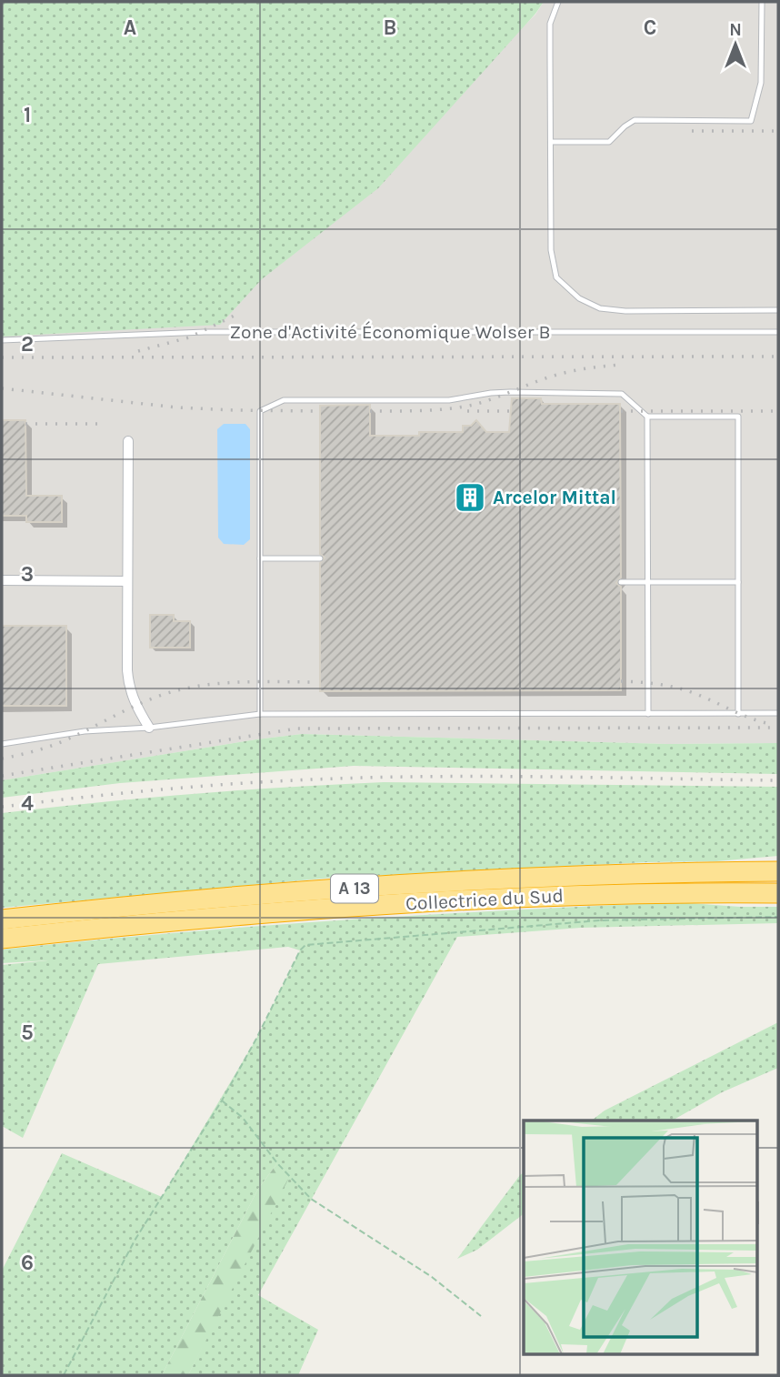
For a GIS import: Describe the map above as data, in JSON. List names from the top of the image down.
{
  "streets": {
    "highway": ["A 13", "Collectrice du Sud"],
    "lane": ["Zone d'Activité Économique Wolser B"]
  },
  "places": {
    "building": ["Arcelor Mittal"]
  },
  "north": "top",
  "grid": {
    "columns": ["A", "B", "C"],
    "rows": [
      "1",
      "2",
      "3",
      "4",
      "5",
      "6"
    ]
  }
}
